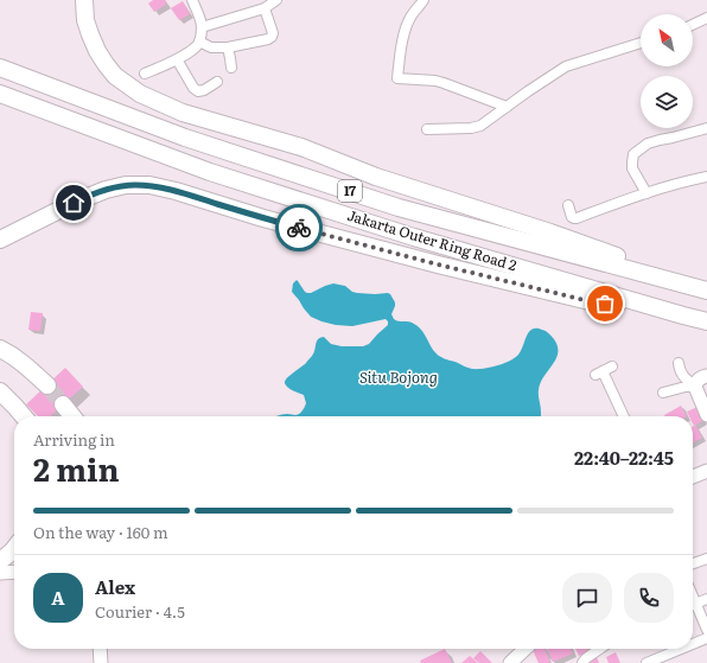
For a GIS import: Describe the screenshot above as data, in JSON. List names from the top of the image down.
{
  "streets": {
    "highway": ["17", "Jakarta Outer Ring Road 2"]
  },
  "water": ["Situ Bojong"],
  "north": "top left",
  "page": {
    "heading": ["2 min", "Arriving in", "22:40–22:45"],
    "panel": ["Alex", "Courier · 4.5"],
    "bar": "On the way · 160 m",
    "round": "A"
  }
}
